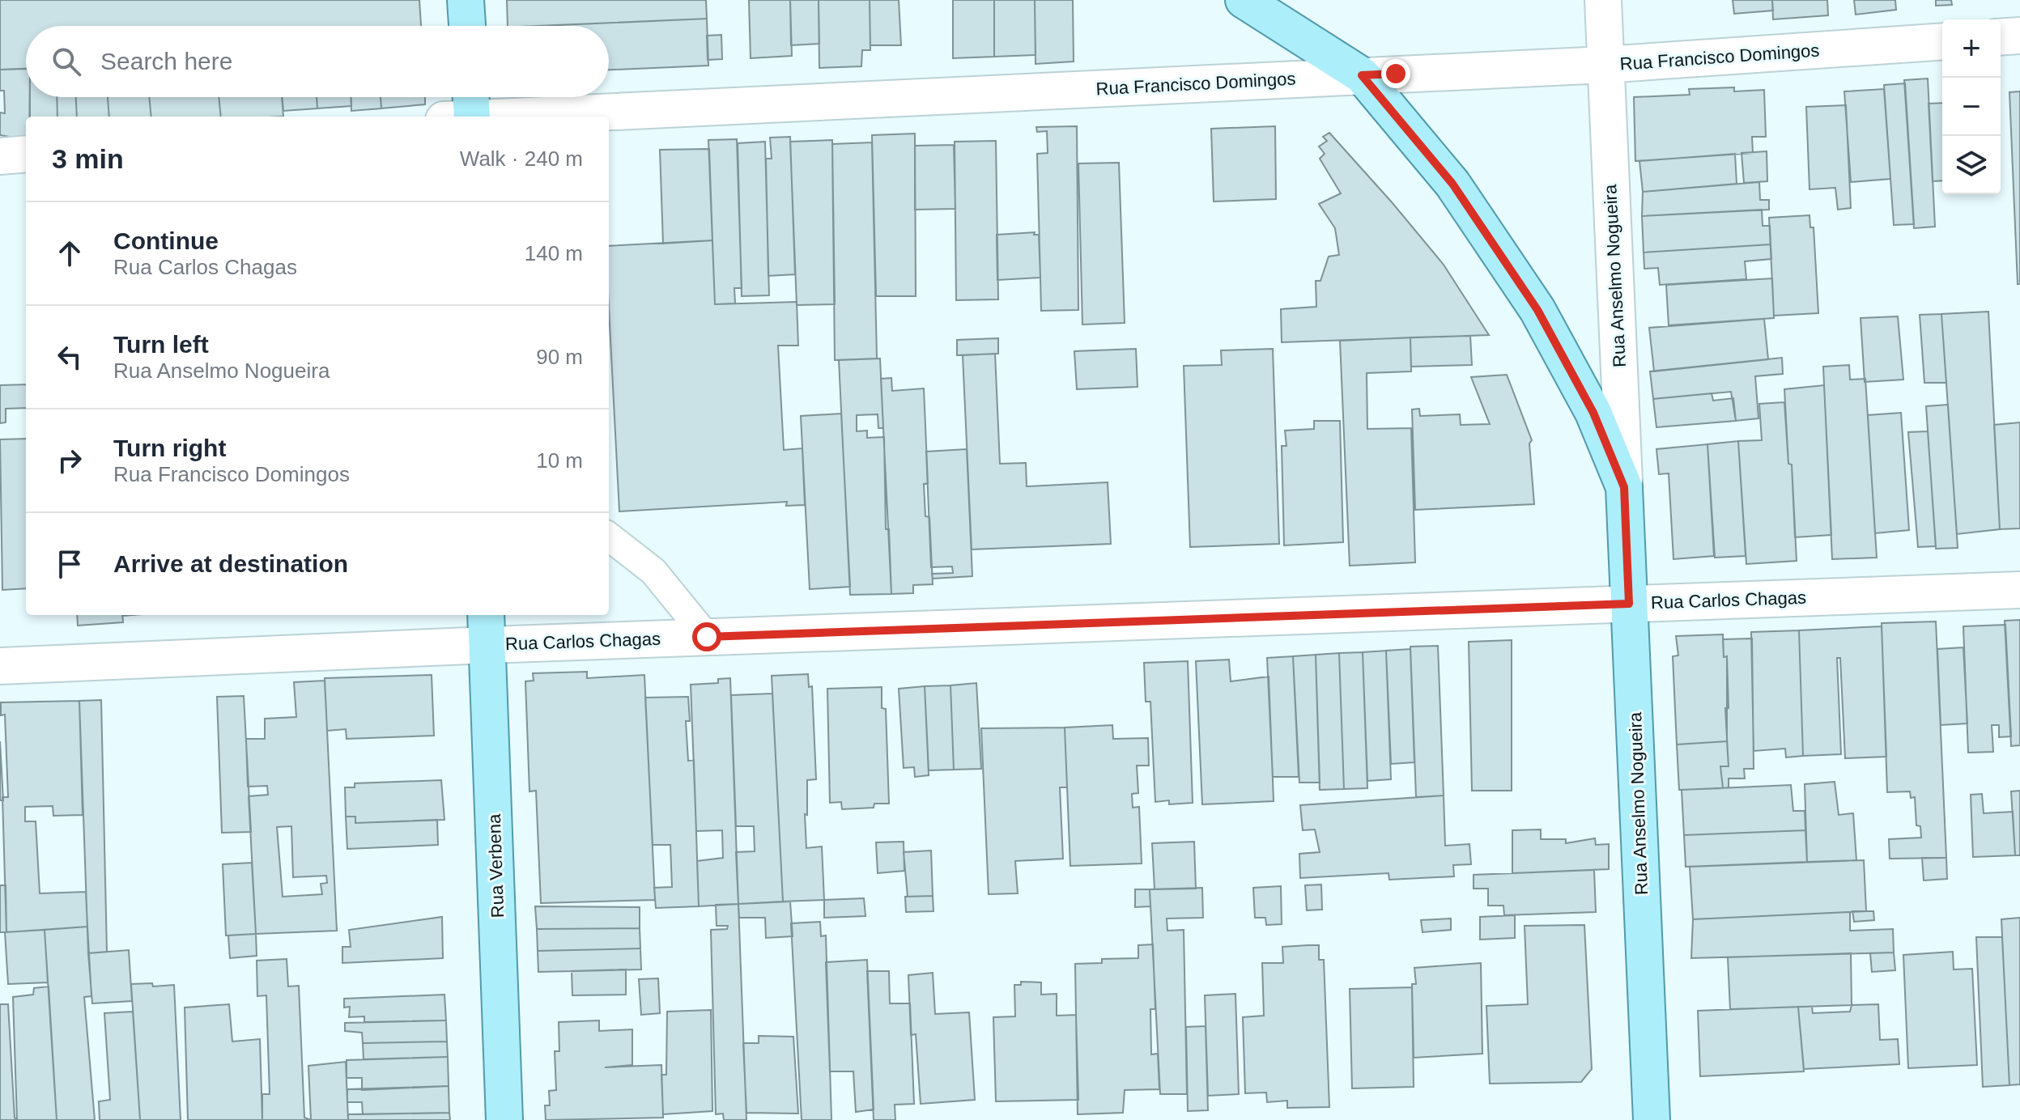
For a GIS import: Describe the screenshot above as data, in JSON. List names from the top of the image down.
{
  "streets": {
    "main road": ["Rua Anselmo Nogueira", "Rua Verbena"],
    "street": ["Rua Francisco Domingos", "Rua Carlos Chagas"]
  },
  "crossings": [
    ["Rua Francisco Domingos", "Rua Anselmo Nogueira"],
    ["Rua Anselmo Nogueira", "Rua Carlos Chagas"],
    ["Rua Carlos Chagas", "Rua Verbena"]
  ],
  "page": {
    "map_buttons": ["+", "−"],
    "search": "Search here",
    "heading": ["3 min", "Walk · 240 m"],
    "list": [
      ["Continue", "Rua Carlos Chagas", "140 m"],
      ["Turn left", "Rua Anselmo Nogueira", "90 m"],
      ["Turn right", "Rua Francisco Domingos", "10 m"],
      "Arrive at destination"
    ]
  }
}
